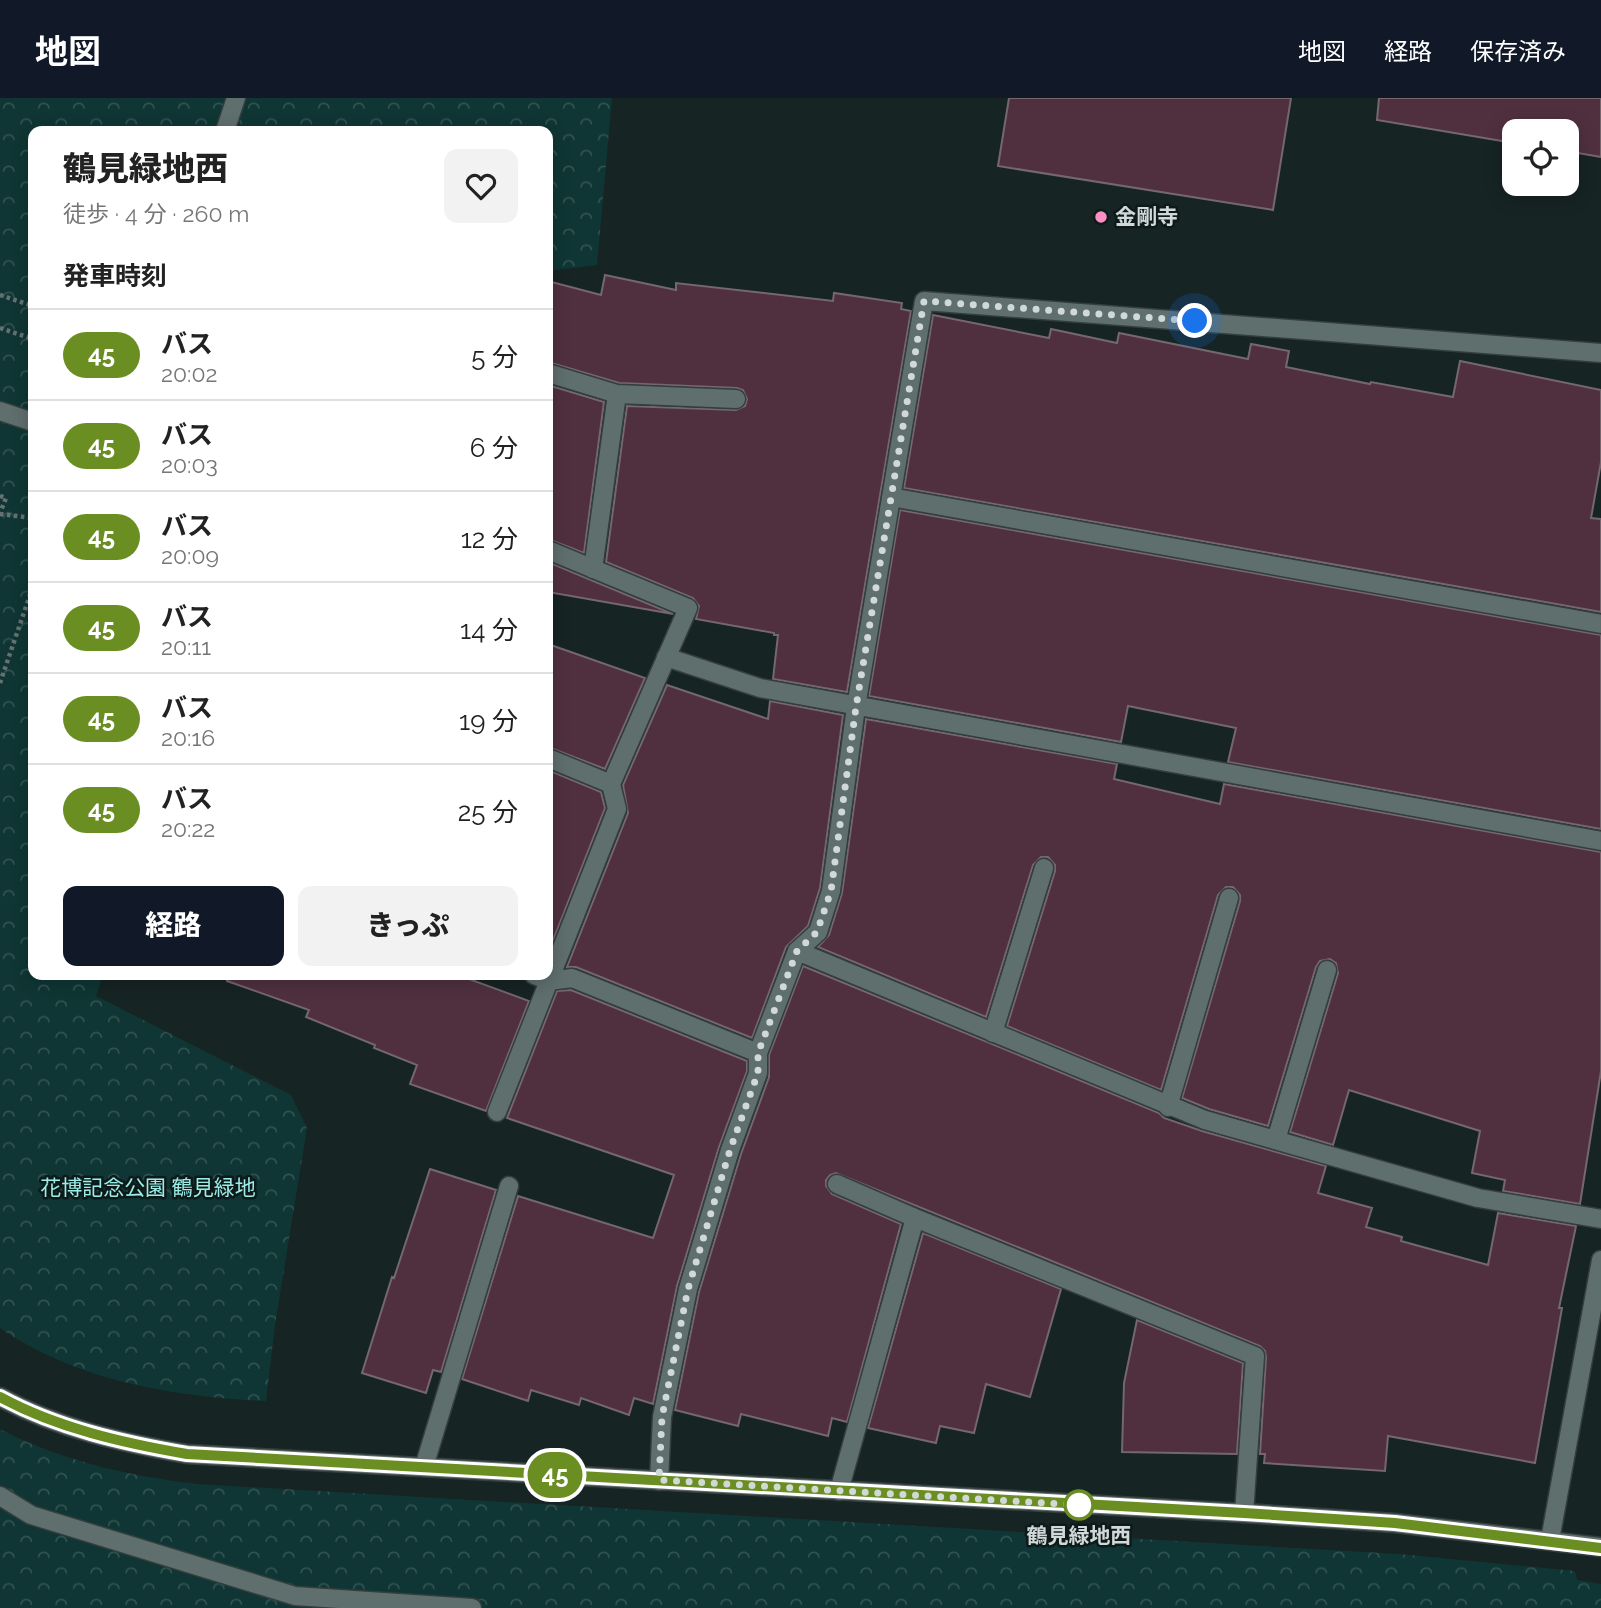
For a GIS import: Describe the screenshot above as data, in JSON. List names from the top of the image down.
{
  "parks": ["花博記念公園 鶴見緑地"],
  "places": ["金剛寺", "鶴見緑地西"],
  "lines": ["bus line 45"],
  "page": {
    "header": "地図",
    "nav": ["地図", "経路", "保存済み"],
    "on_map": "45",
    "heading": [
      ["鶴見緑地西", "徒歩 · 4 分 · 260 m"],
      "発車時刻"
    ],
    "list": [
      {
        "mark": "45",
        "name": "バス",
        "note": "20:02",
        "value": "5 分"
      },
      {
        "mark": "45",
        "name": "バス",
        "note": "20:03",
        "value": "6 分"
      },
      {
        "mark": "45",
        "name": "バス",
        "note": "20:09",
        "value": "12 分"
      },
      {
        "mark": "45",
        "name": "バス",
        "note": "20:11",
        "value": "14 分"
      },
      {
        "mark": "45",
        "name": "バス",
        "note": "20:16",
        "value": "19 分"
      },
      {
        "mark": "45",
        "name": "バス",
        "note": "20:22",
        "value": "25 分"
      }
    ],
    "buttons": ["経路", "きっぷ"]
  }
}
